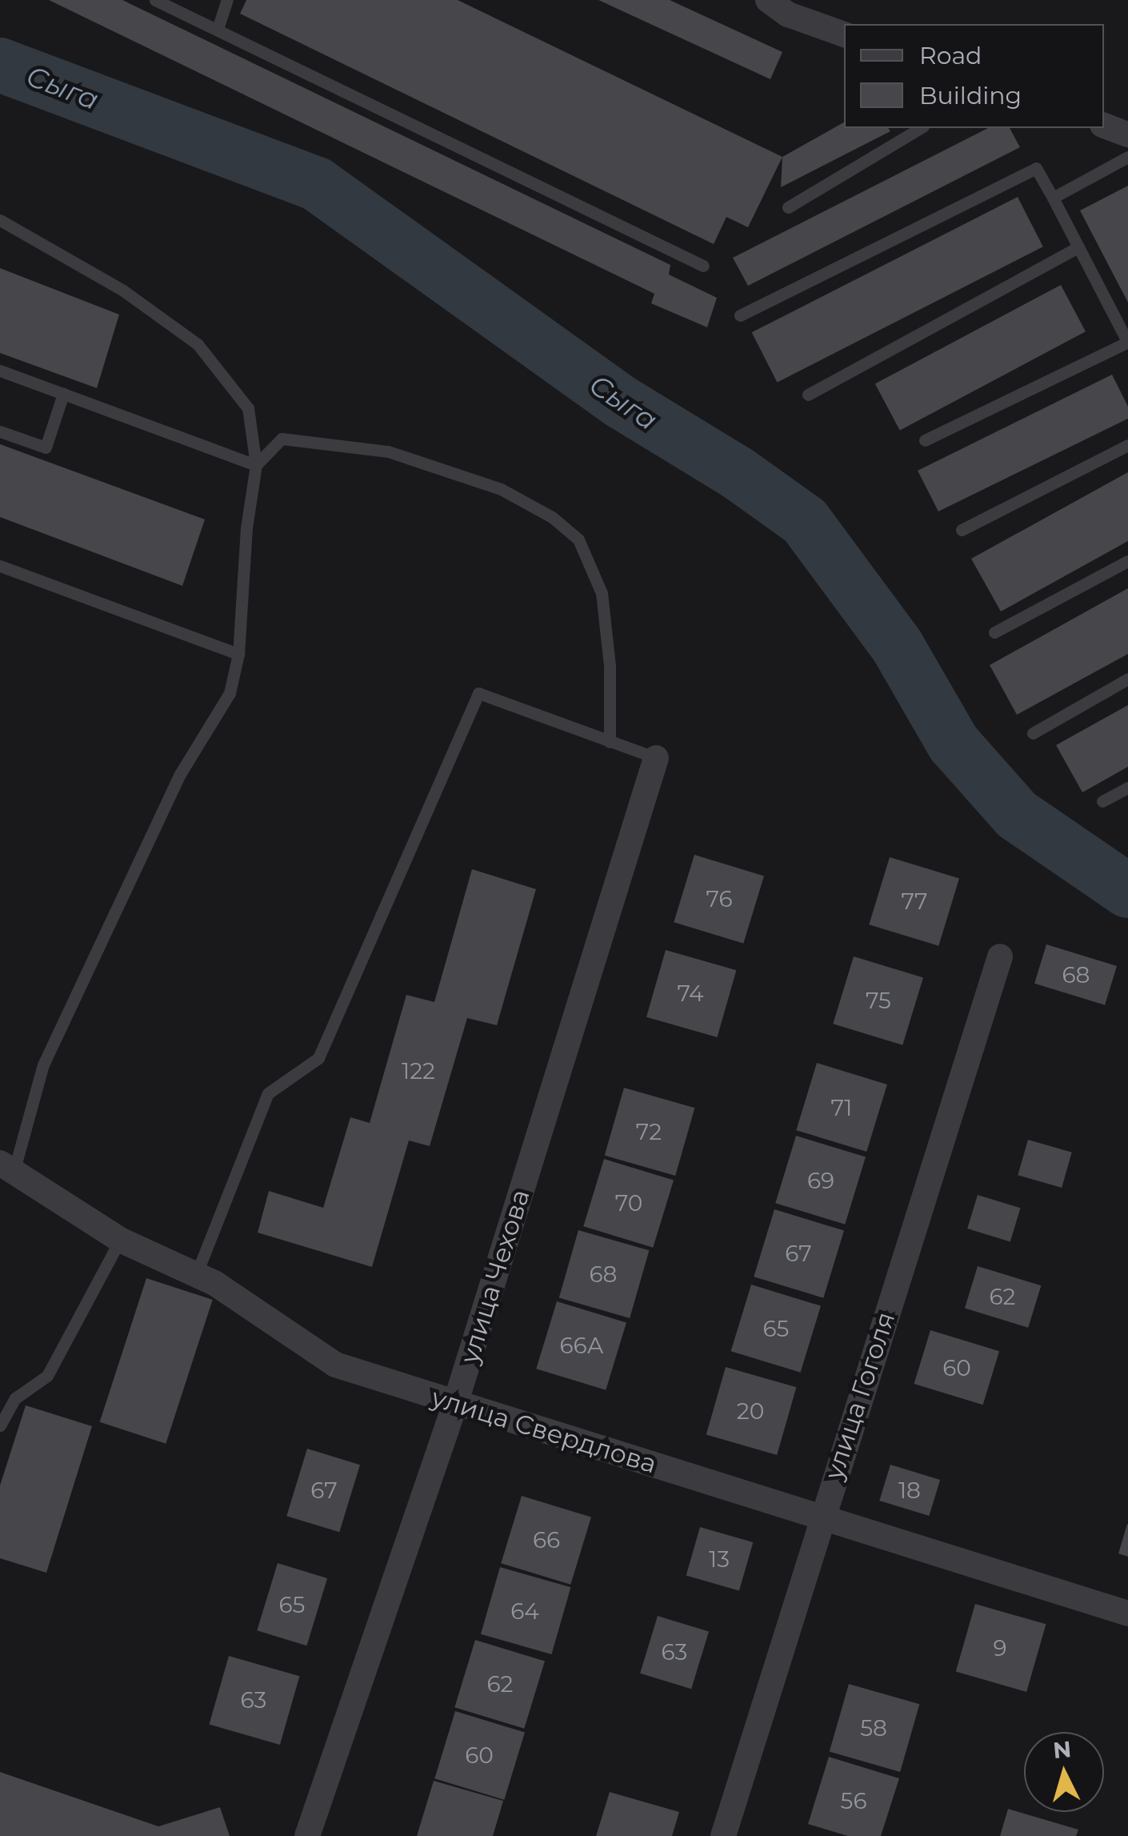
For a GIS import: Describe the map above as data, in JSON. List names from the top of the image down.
{
  "streets": {
    "street": ["улица Чехова", "улица Гоголя", "улица Свердлова"]
  },
  "crossings": [
    ["улица Чехова", "улица Свердлова"],
    ["улица Гоголя", "улица Свердлова"]
  ],
  "water": ["Сыга"],
  "house_numbers": [
    "76",
    "77",
    "68",
    "74",
    "75",
    "122",
    "71",
    "72",
    "69",
    "70",
    "67",
    "68",
    "62",
    "65",
    "66А",
    "60",
    "20",
    "67",
    "18",
    "66",
    "13",
    "65",
    "64",
    "9",
    "63",
    "62",
    "63",
    "58",
    "60",
    "56"
  ],
  "legend": ["Road", "Building"],
  "north": "top"
}
